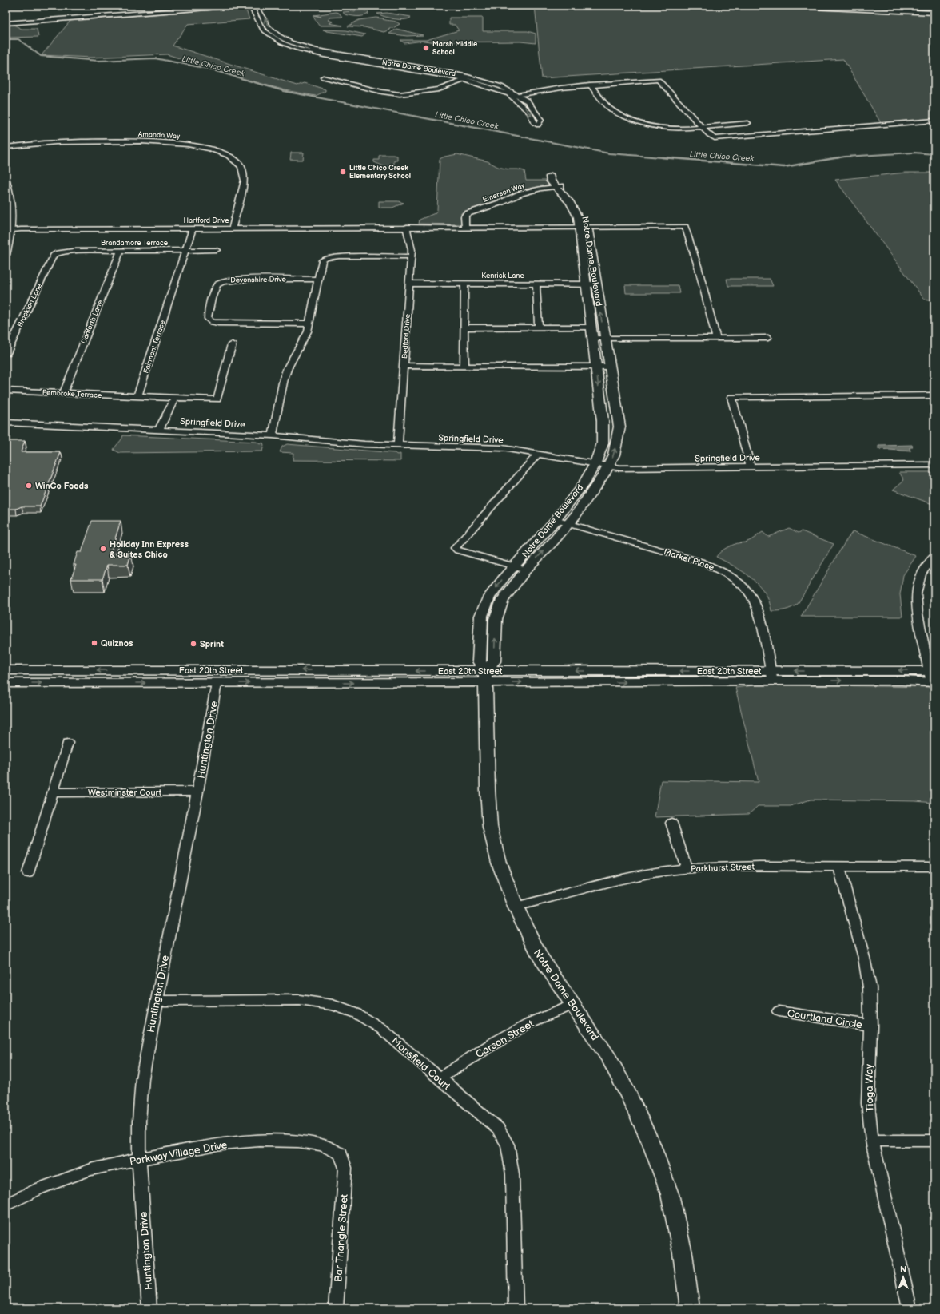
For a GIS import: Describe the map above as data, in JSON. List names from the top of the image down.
{
  "streets": {
    "street": [
      "Notre Dame Boulevard",
      "Amanda Way",
      "Emerson Way",
      "Hartford Drive",
      "Brandamore Terrace",
      "Kenrick Lane",
      "Devonshire Drive",
      "Brockton Lane",
      "Danforth Lane",
      "Bedford Drive",
      "Fairmont Terrace",
      "Pembroke Terrace",
      "Springfield Drive",
      "Market Place",
      "East 20th Street",
      "Huntington Drive",
      "Westminster Court",
      "Parkhurst Street",
      "Courtland Circle",
      "Carson Street",
      "Mansfield Court",
      "Tioga Way",
      "Parkway Village Drive",
      "Bar Triangle Street"
    ]
  },
  "crossings": [
    ["Notre Dame Boulevard", "Emerson Way"],
    ["Notre Dame Boulevard", "Hartford Drive"],
    ["Notre Dame Boulevard", "Kenrick Lane"],
    ["Notre Dame Boulevard", "Springfield Drive"],
    ["Notre Dame Boulevard", "Market Place"],
    ["Notre Dame Boulevard", "East 20th Street"],
    ["Notre Dame Boulevard", "Parkhurst Street"],
    ["Notre Dame Boulevard", "Carson Street"],
    ["Amanda Way", "Hartford Drive"],
    ["Emerson Way", "Hartford Drive"],
    ["Hartford Drive", "Bedford Drive"],
    ["Hartford Drive", "Fairmont Terrace"],
    ["Brandamore Terrace", "Brockton Lane"],
    ["Brandamore Terrace", "Danforth Lane"],
    ["Brandamore Terrace", "Fairmont Terrace"],
    ["Kenrick Lane", "Bedford Drive"],
    ["Danforth Lane", "Pembroke Terrace"],
    ["Bedford Drive", "Springfield Drive"],
    ["Fairmont Terrace", "Pembroke Terrace"],
    ["Market Place", "East 20th Street"],
    ["East 20th Street", "Huntington Drive"],
    ["Huntington Drive", "Westminster Court"],
    ["Huntington Drive", "Mansfield Court"],
    ["Huntington Drive", "Parkway Village Drive"],
    ["Parkhurst Street", "Tioga Way"],
    ["Courtland Circle", "Tioga Way"],
    ["Carson Street", "Mansfield Court"],
    ["Parkway Village Drive", "Bar Triangle Street"]
  ],
  "water": ["Little Chico Creek"],
  "places": [
    "Marsh Middle School",
    "Little Chico Creek Elementary School",
    "WinCo Foods",
    "Holiday Inn Express & Suites Chico",
    "Quiznos",
    "Sprint"
  ],
  "north": "top"
}
